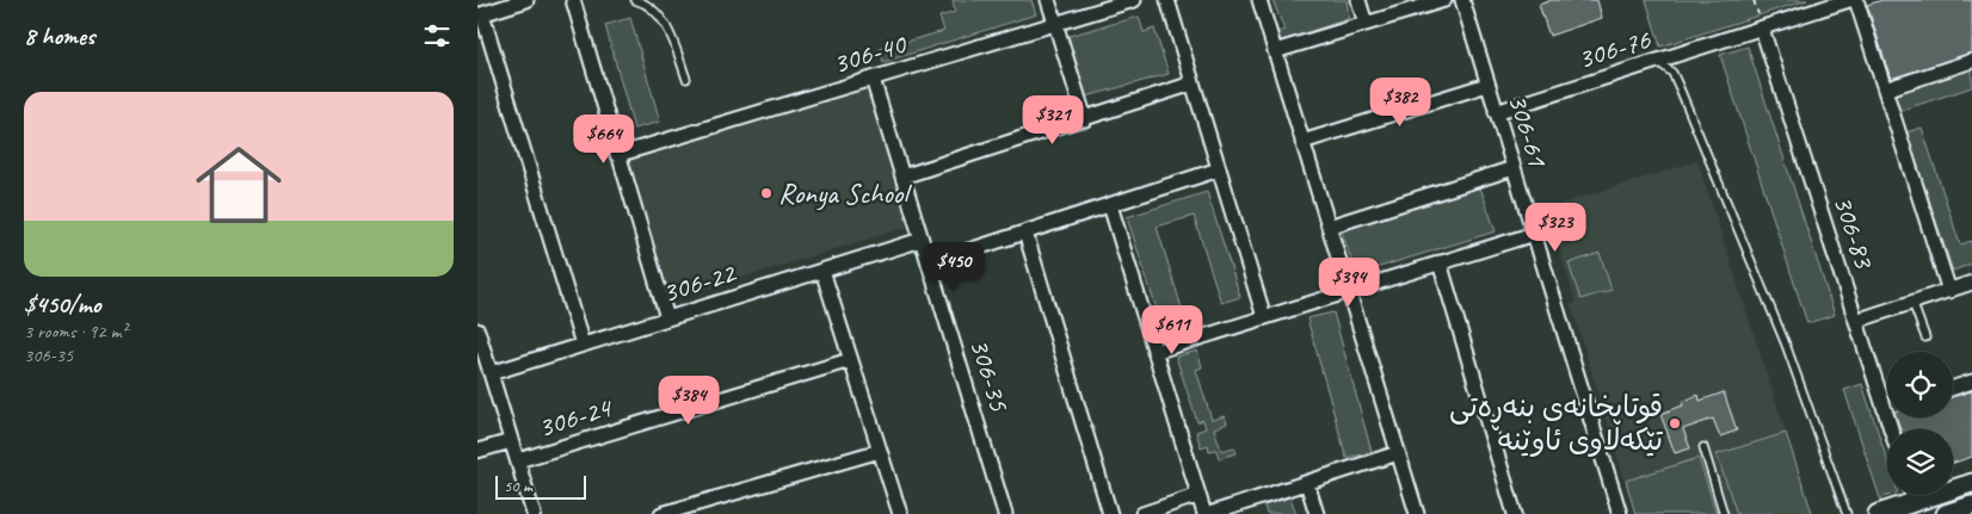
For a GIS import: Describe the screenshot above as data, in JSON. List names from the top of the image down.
{
  "streets": {
    "street": [
      "306-76",
      "306-40",
      "306-61",
      "306-83",
      "306-22",
      "306-35",
      "306-24"
    ]
  },
  "crossings": [
    ["306-76", "306-61"],
    ["306-76", "306-83"],
    ["306-40", "306-35"],
    ["306-22", "306-35"]
  ],
  "places": ["Ronya School", "قوتابخانەی بنەڕەتی تێکەڵاوی ئاوێنە"],
  "scale_bar": "50 m",
  "page": {
    "heading": "8 homes",
    "list": [
      {
        "name": "$450/mo",
        "note": "3 rooms · 92 m² · 306-35"
      }
    ],
    "price": [
      "$382",
      "$321",
      "$664",
      "$323",
      "$450",
      "$394",
      "$611",
      "$384"
    ],
    "scale": "50 m"
  }
}
